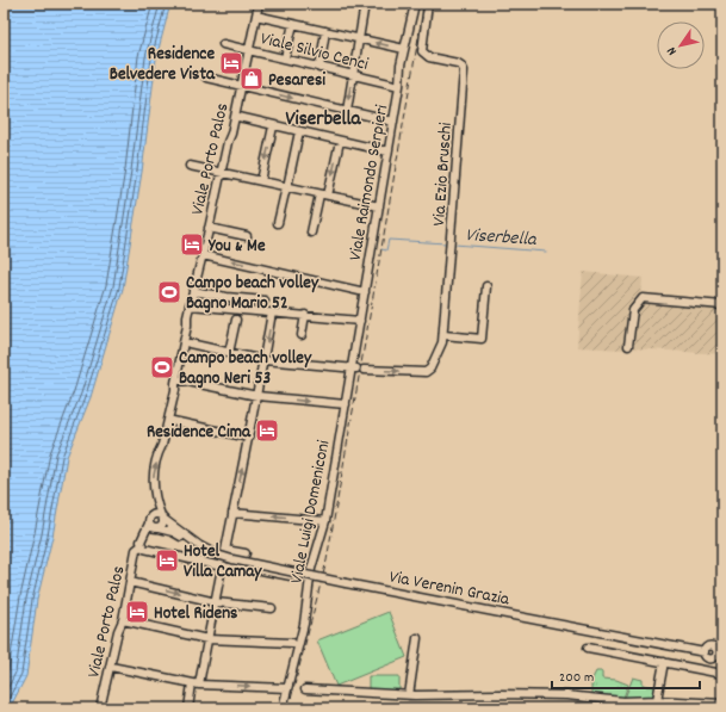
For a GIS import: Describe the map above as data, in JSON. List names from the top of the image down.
{
  "streets": {
    "street": [
      "Viale Silvio Cenci",
      "Viale Porto Palos",
      "Via Ezio Bruschi",
      "Viale Raimondo Serpieri",
      "Viale Luigi Domeniconi",
      "Via Verenin Grazia"
    ]
  },
  "crossings": [
    ["Viale Silvio Cenci", "Viale Porto Palos"],
    ["Viale Silvio Cenci", "Viale Raimondo Serpieri"],
    ["Viale Porto Palos", "Via Verenin Grazia"],
    ["Via Ezio Bruschi", "Viale Luigi Domeniconi"],
    ["Viale Raimondo Serpieri", "Viale Luigi Domeniconi"]
  ],
  "districts": ["Viserbella"],
  "water": ["Viserbella"],
  "places": {
    "hotel": [
      "Residence Belvedere Vista",
      "You & Me",
      "Residence Cima",
      "Hotel Villa Camay",
      "Hotel Ridens"
    ],
    "shop": ["Pesaresi"],
    "sports": ["Campo beach volley Bagno Mario 52", "Campo beach volley Bagno Neri 53"]
  },
  "scale_bar": "200 m",
  "north": "bottom left"
}
